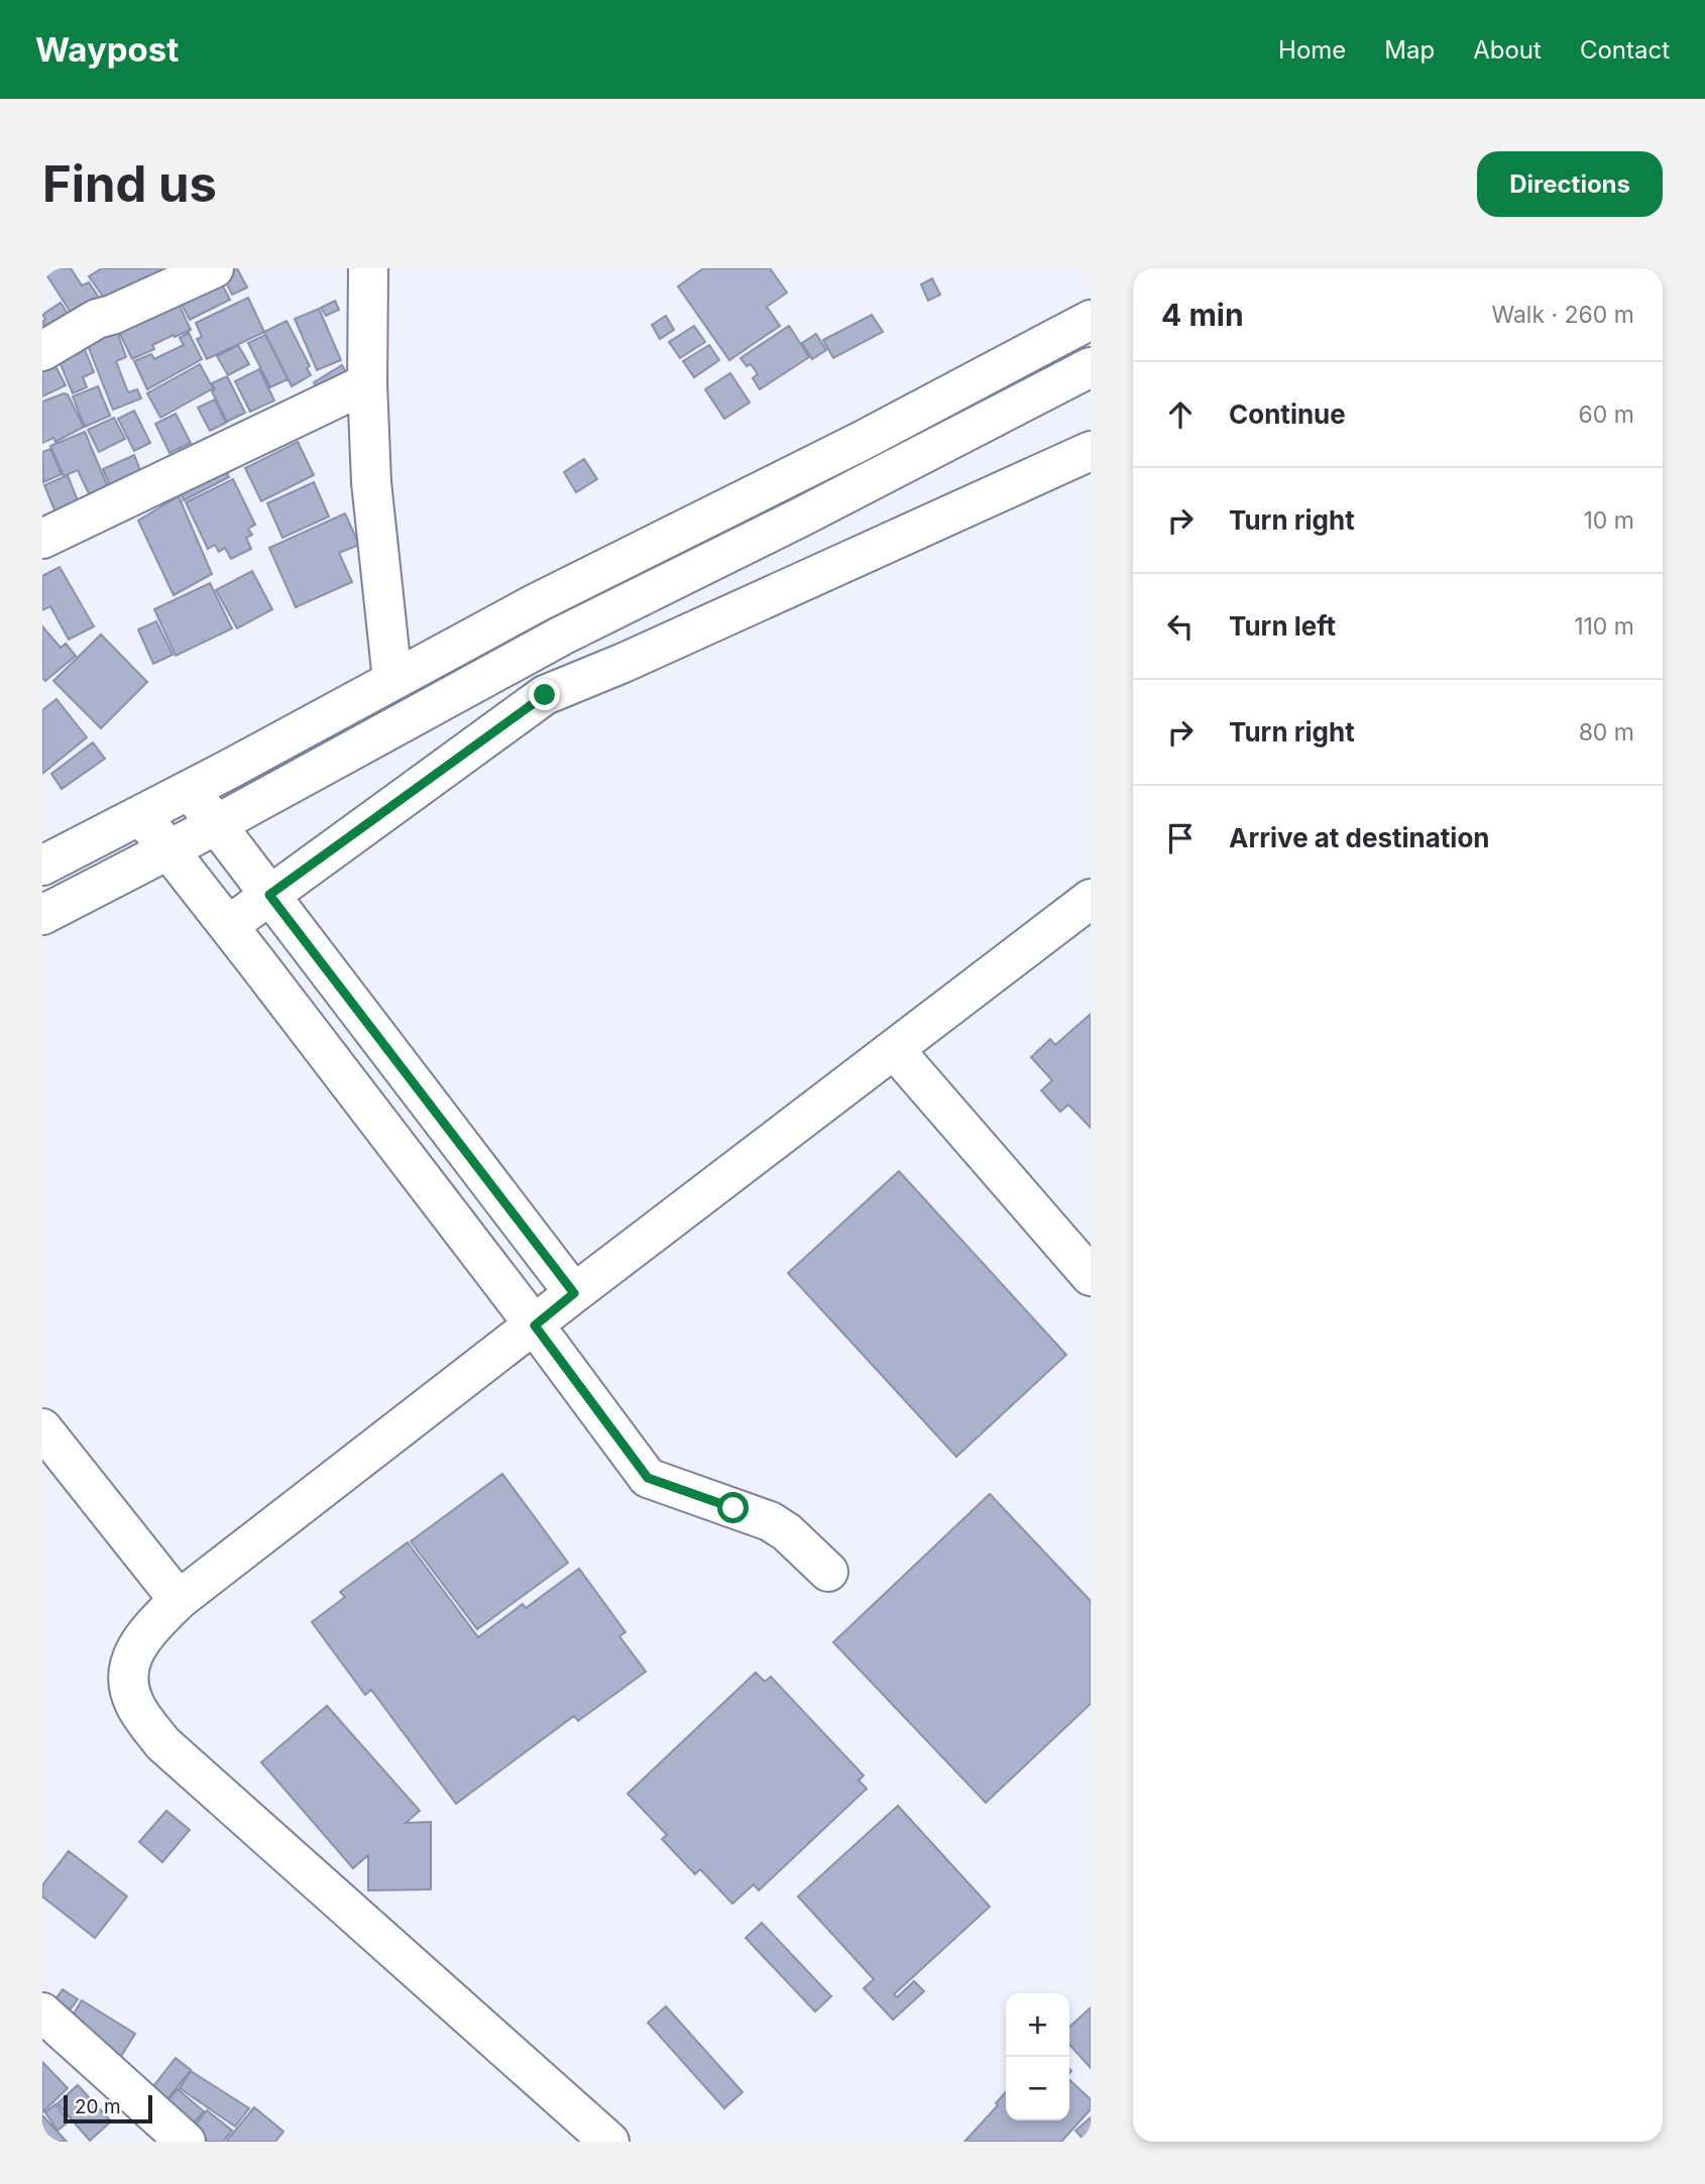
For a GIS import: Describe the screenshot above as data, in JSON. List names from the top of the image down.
{
  "scale_bar": "20 m",
  "page": {
    "header": "Waypost",
    "nav": [
      "Home",
      "Map",
      "About",
      "Contact"
    ],
    "buttons": "Directions",
    "title": "Find us",
    "heading": ["4 min", "Walk · 260 m"],
    "list": [
      ["Continue", "60 m"],
      ["Turn right", "10 m"],
      ["Turn left", "110 m"],
      ["Turn right", "80 m"],
      "Arrive at destination"
    ],
    "map_buttons": ["+", "−"],
    "scale": "20 m"
  }
}
